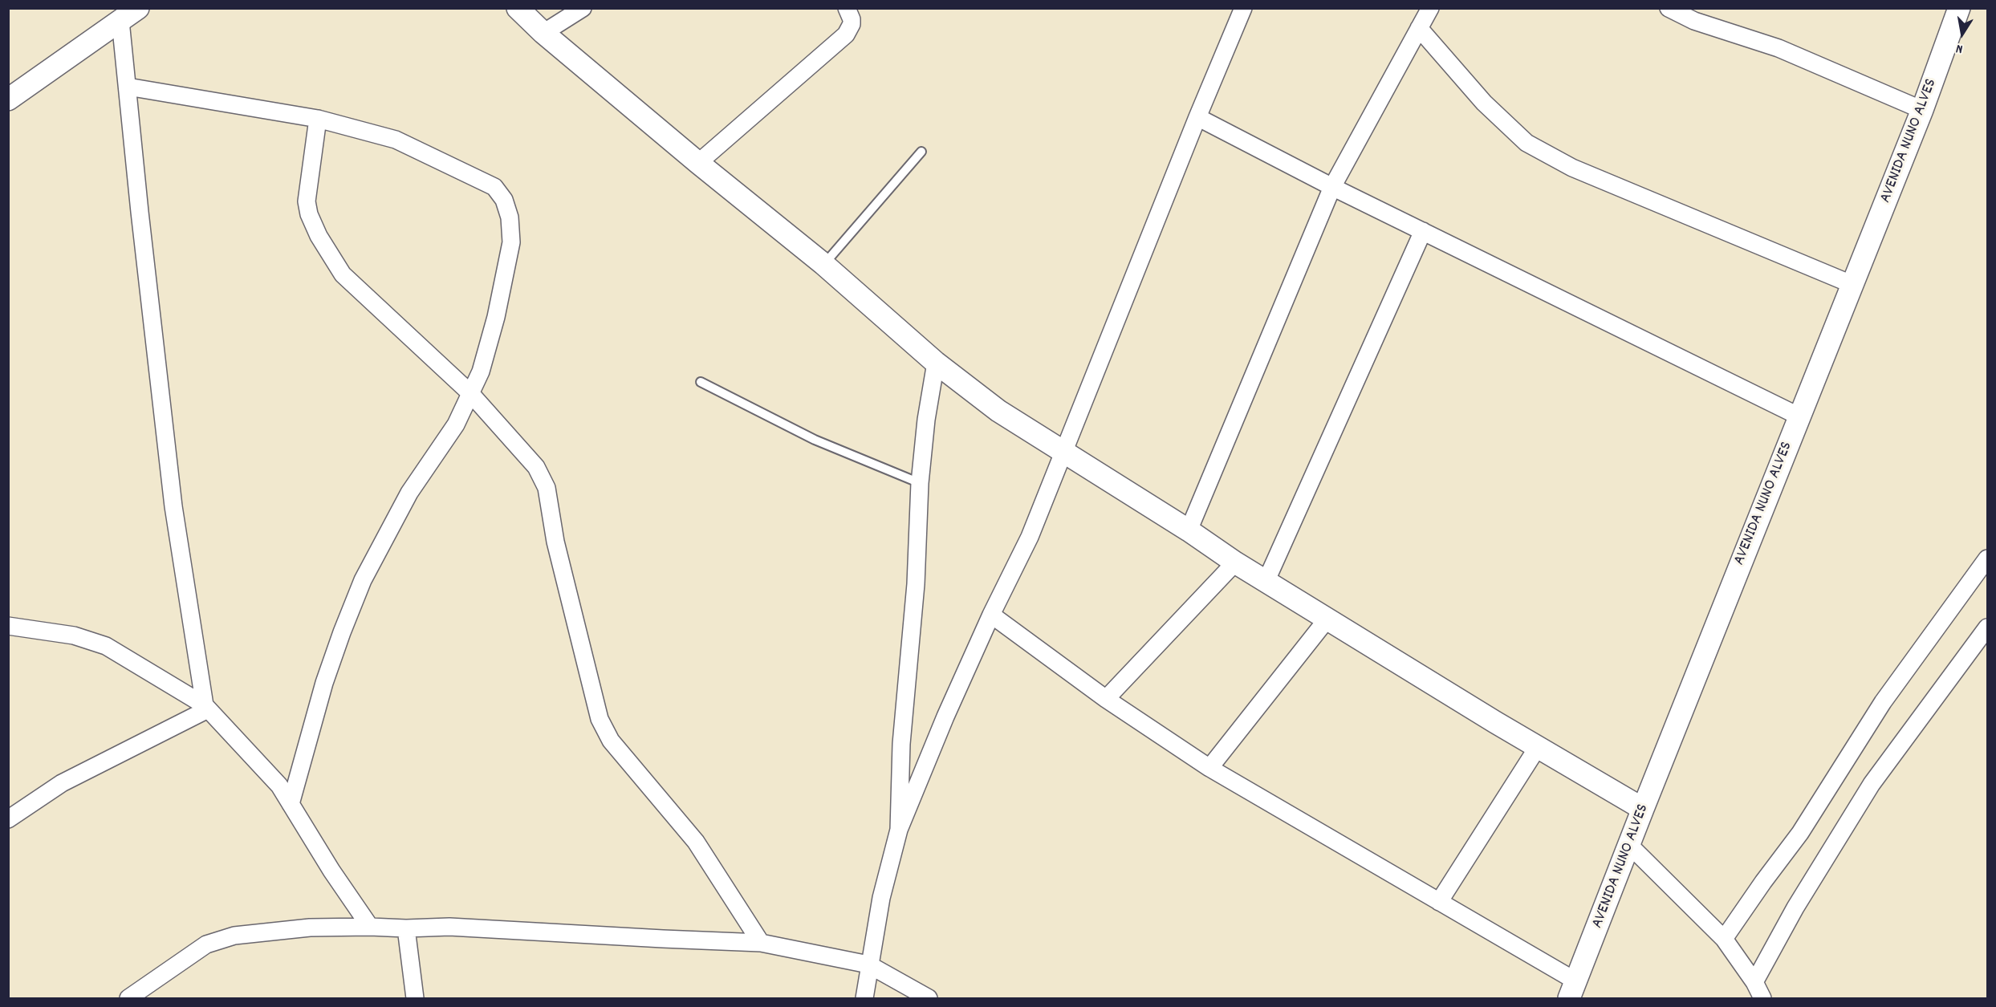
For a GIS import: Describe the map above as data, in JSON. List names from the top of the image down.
{
  "streets": {
    "street": ["AVENIDA NUNO ALVES"]
  },
  "north": "bottom"
}
